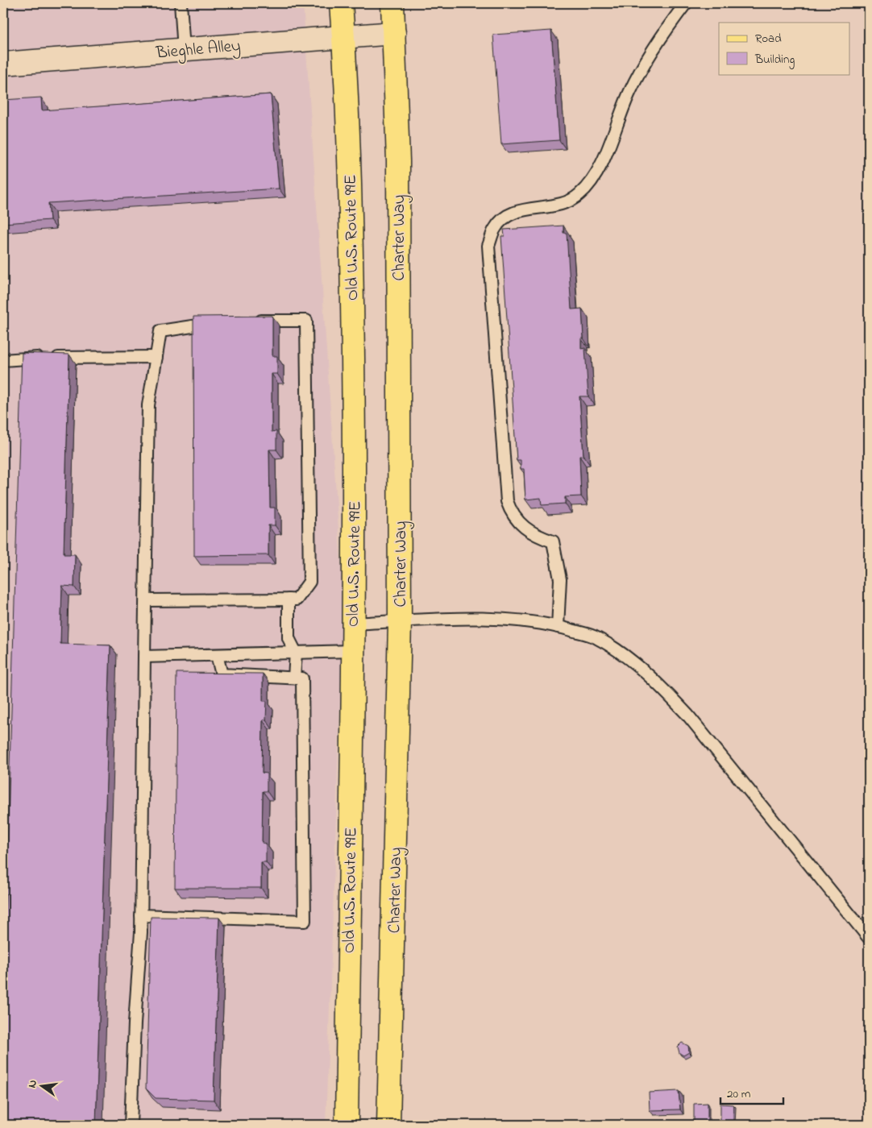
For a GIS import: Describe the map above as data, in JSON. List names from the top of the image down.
{
  "streets": {
    "main road": ["Old U.S. Route 99E", "Charter Way"],
    "street": ["Bieghle Alley"]
  },
  "crossings": [
    ["Bieghle Alley", "Old U.S. Route 99E"],
    ["Bieghle Alley", "Charter Way"]
  ],
  "legend": ["Road", "Building"],
  "scale_bar": "20 m",
  "north": "left"
}
